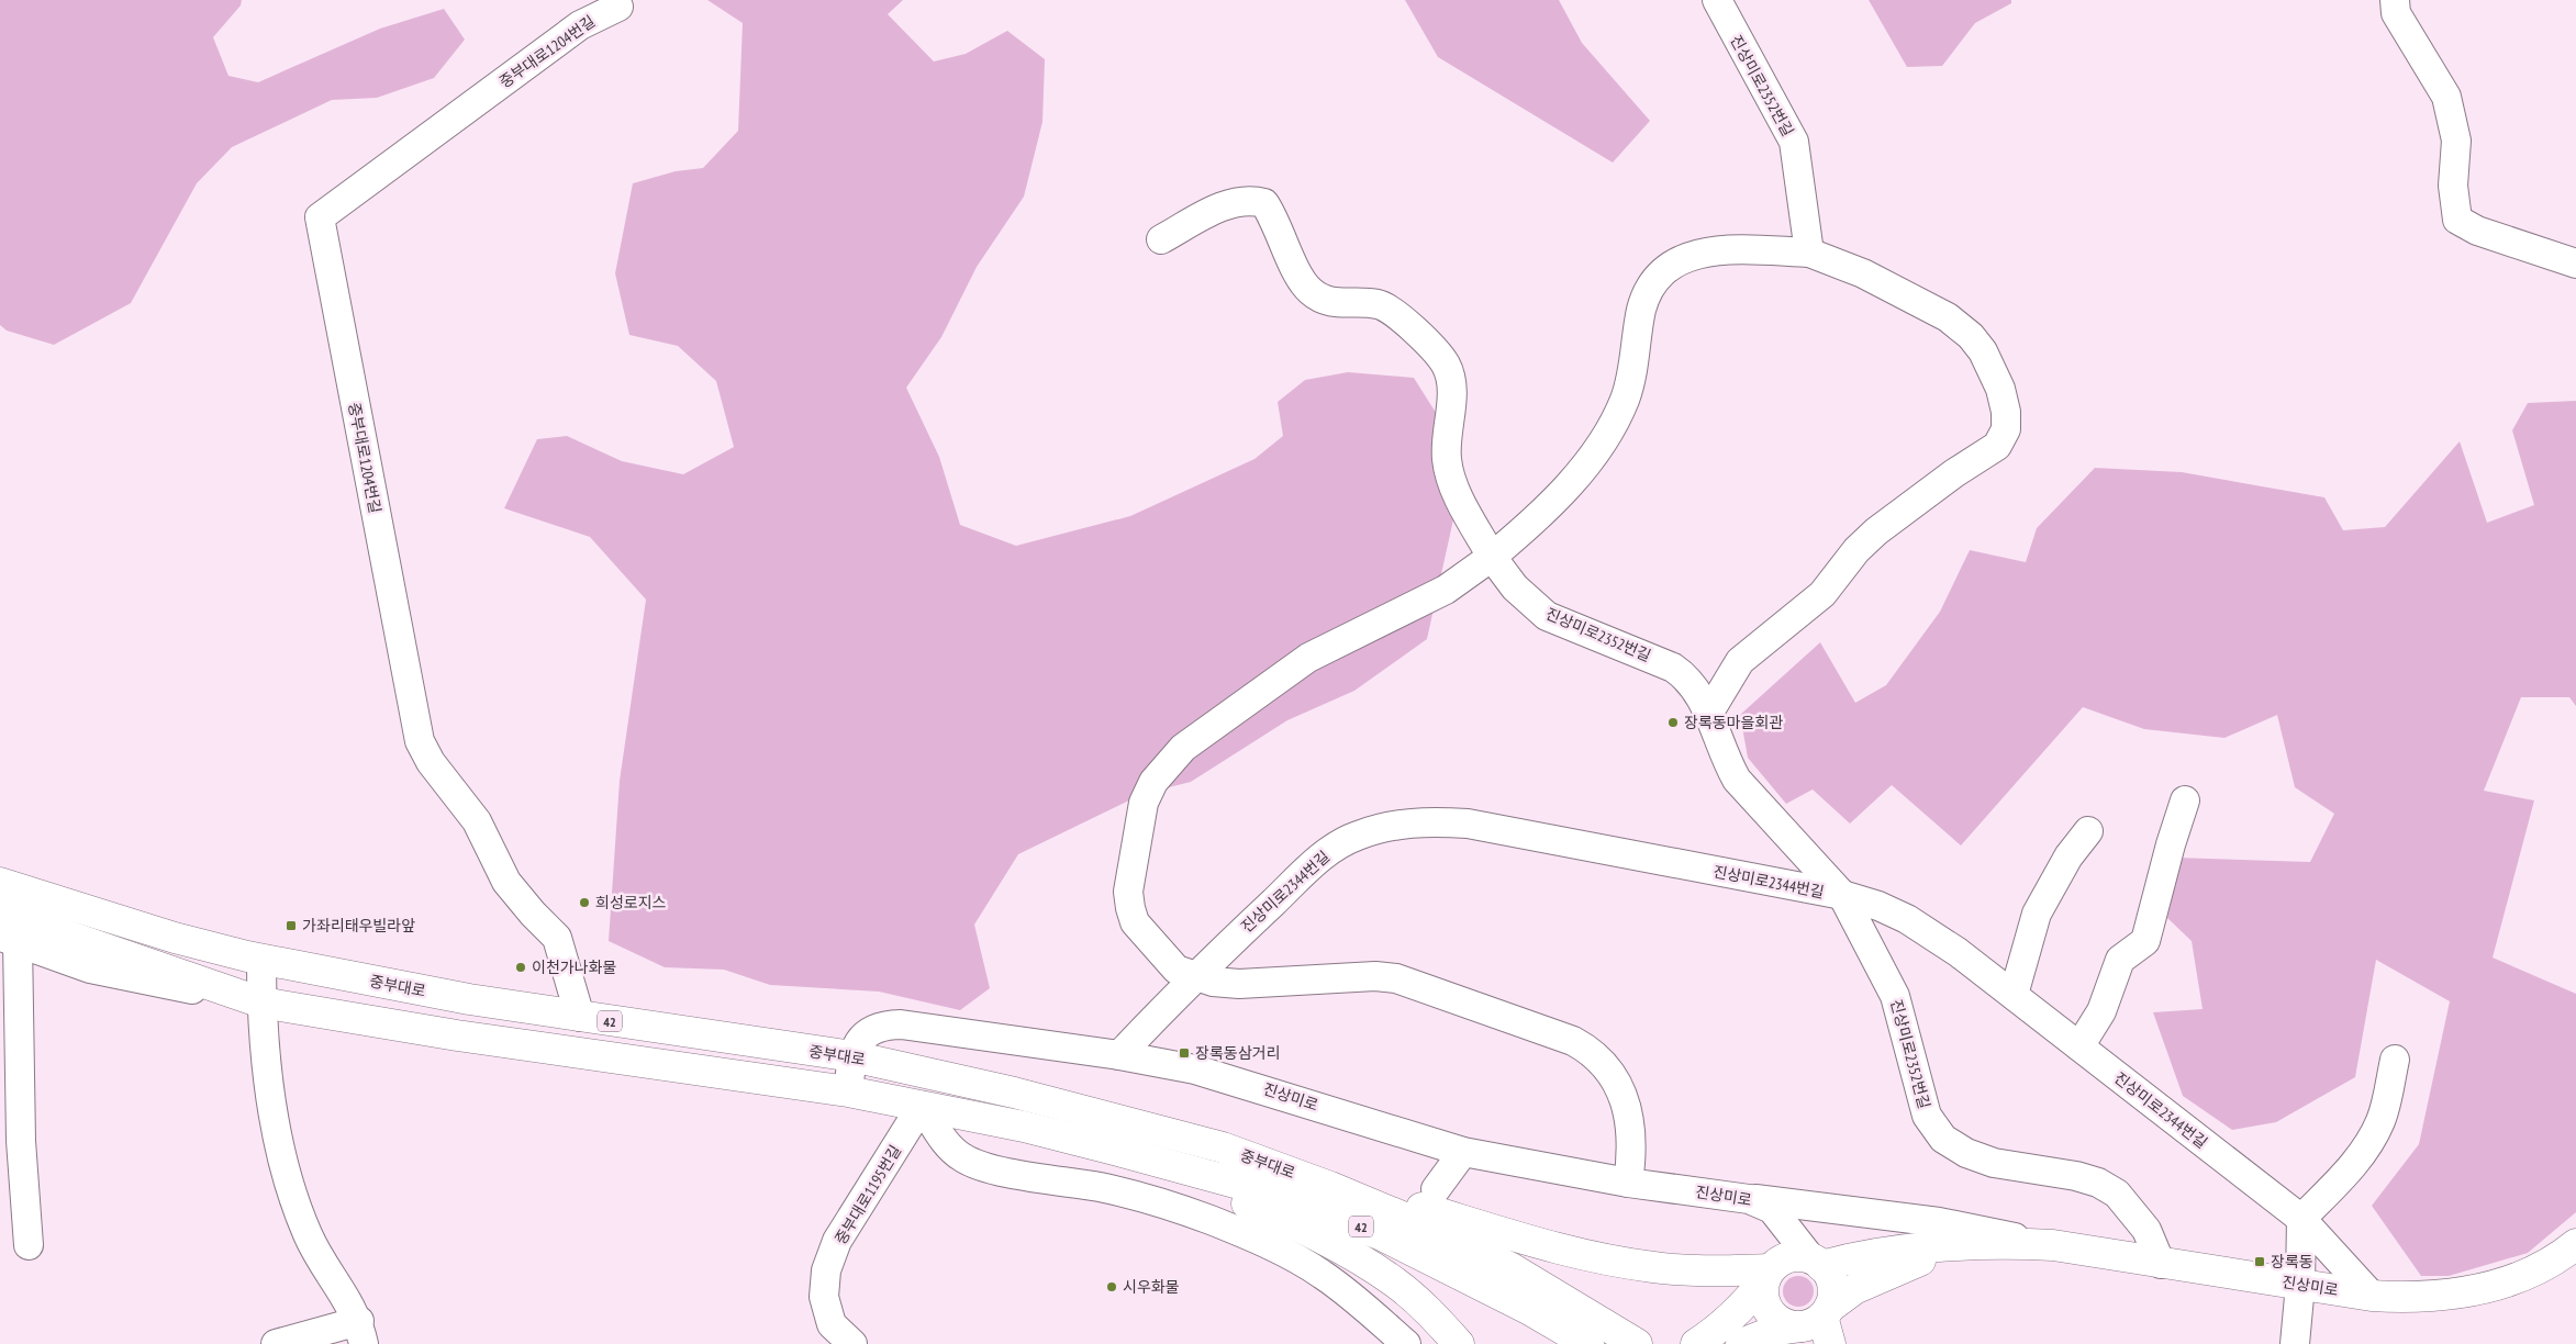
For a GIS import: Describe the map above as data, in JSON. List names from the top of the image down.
{
  "streets": {
    "main road": ["중부대로", "42", "진상미로"],
    "street": [
      "중부대로1204번길",
      "진상미로2352번길",
      "진상미로2344번길",
      "중부대로1195번길"
    ]
  },
  "crossings": [
    ["중부대로1204번길", "중부대로"],
    ["진상미로2352번길", "진상미로2344번길"],
    ["진상미로2352번길", "진상미로"],
    ["진상미로2344번길", "진상미로"],
    ["중부대로", "진상미로"],
    ["중부대로", "중부대로1195번길"]
  ],
  "places": {
    "other": [
      "장록동마을회관",
      "희성로지스",
      "이천가나화물",
      "시우화물"
    ],
    "transit": ["가좌리태우빌라앞", "장록동삼거리", "장록동"]
  }
}
